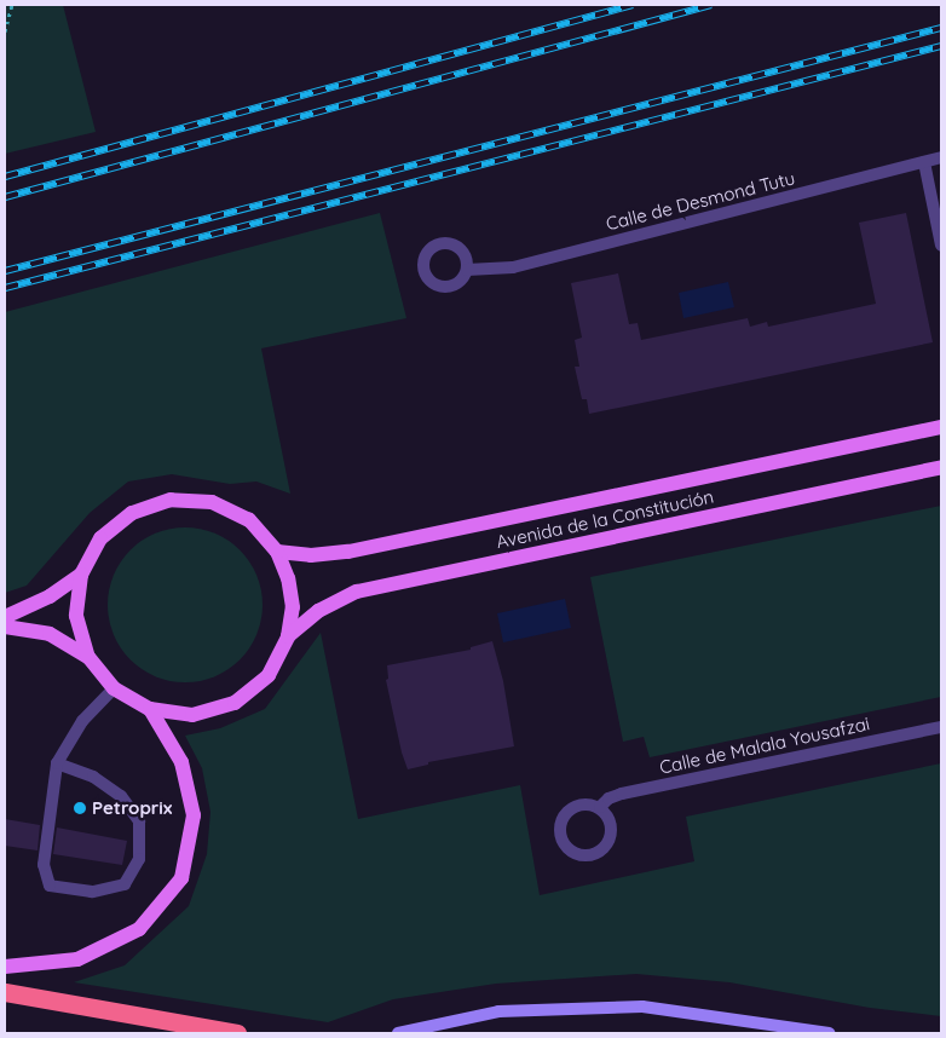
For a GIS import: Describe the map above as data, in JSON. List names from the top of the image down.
{
  "streets": {
    "main road": ["Avenida de la Constitución"],
    "street": ["Calle de Desmond Tutu", "Calle de Malala Yousafzai"]
  },
  "places": ["Petroprix"]
}
